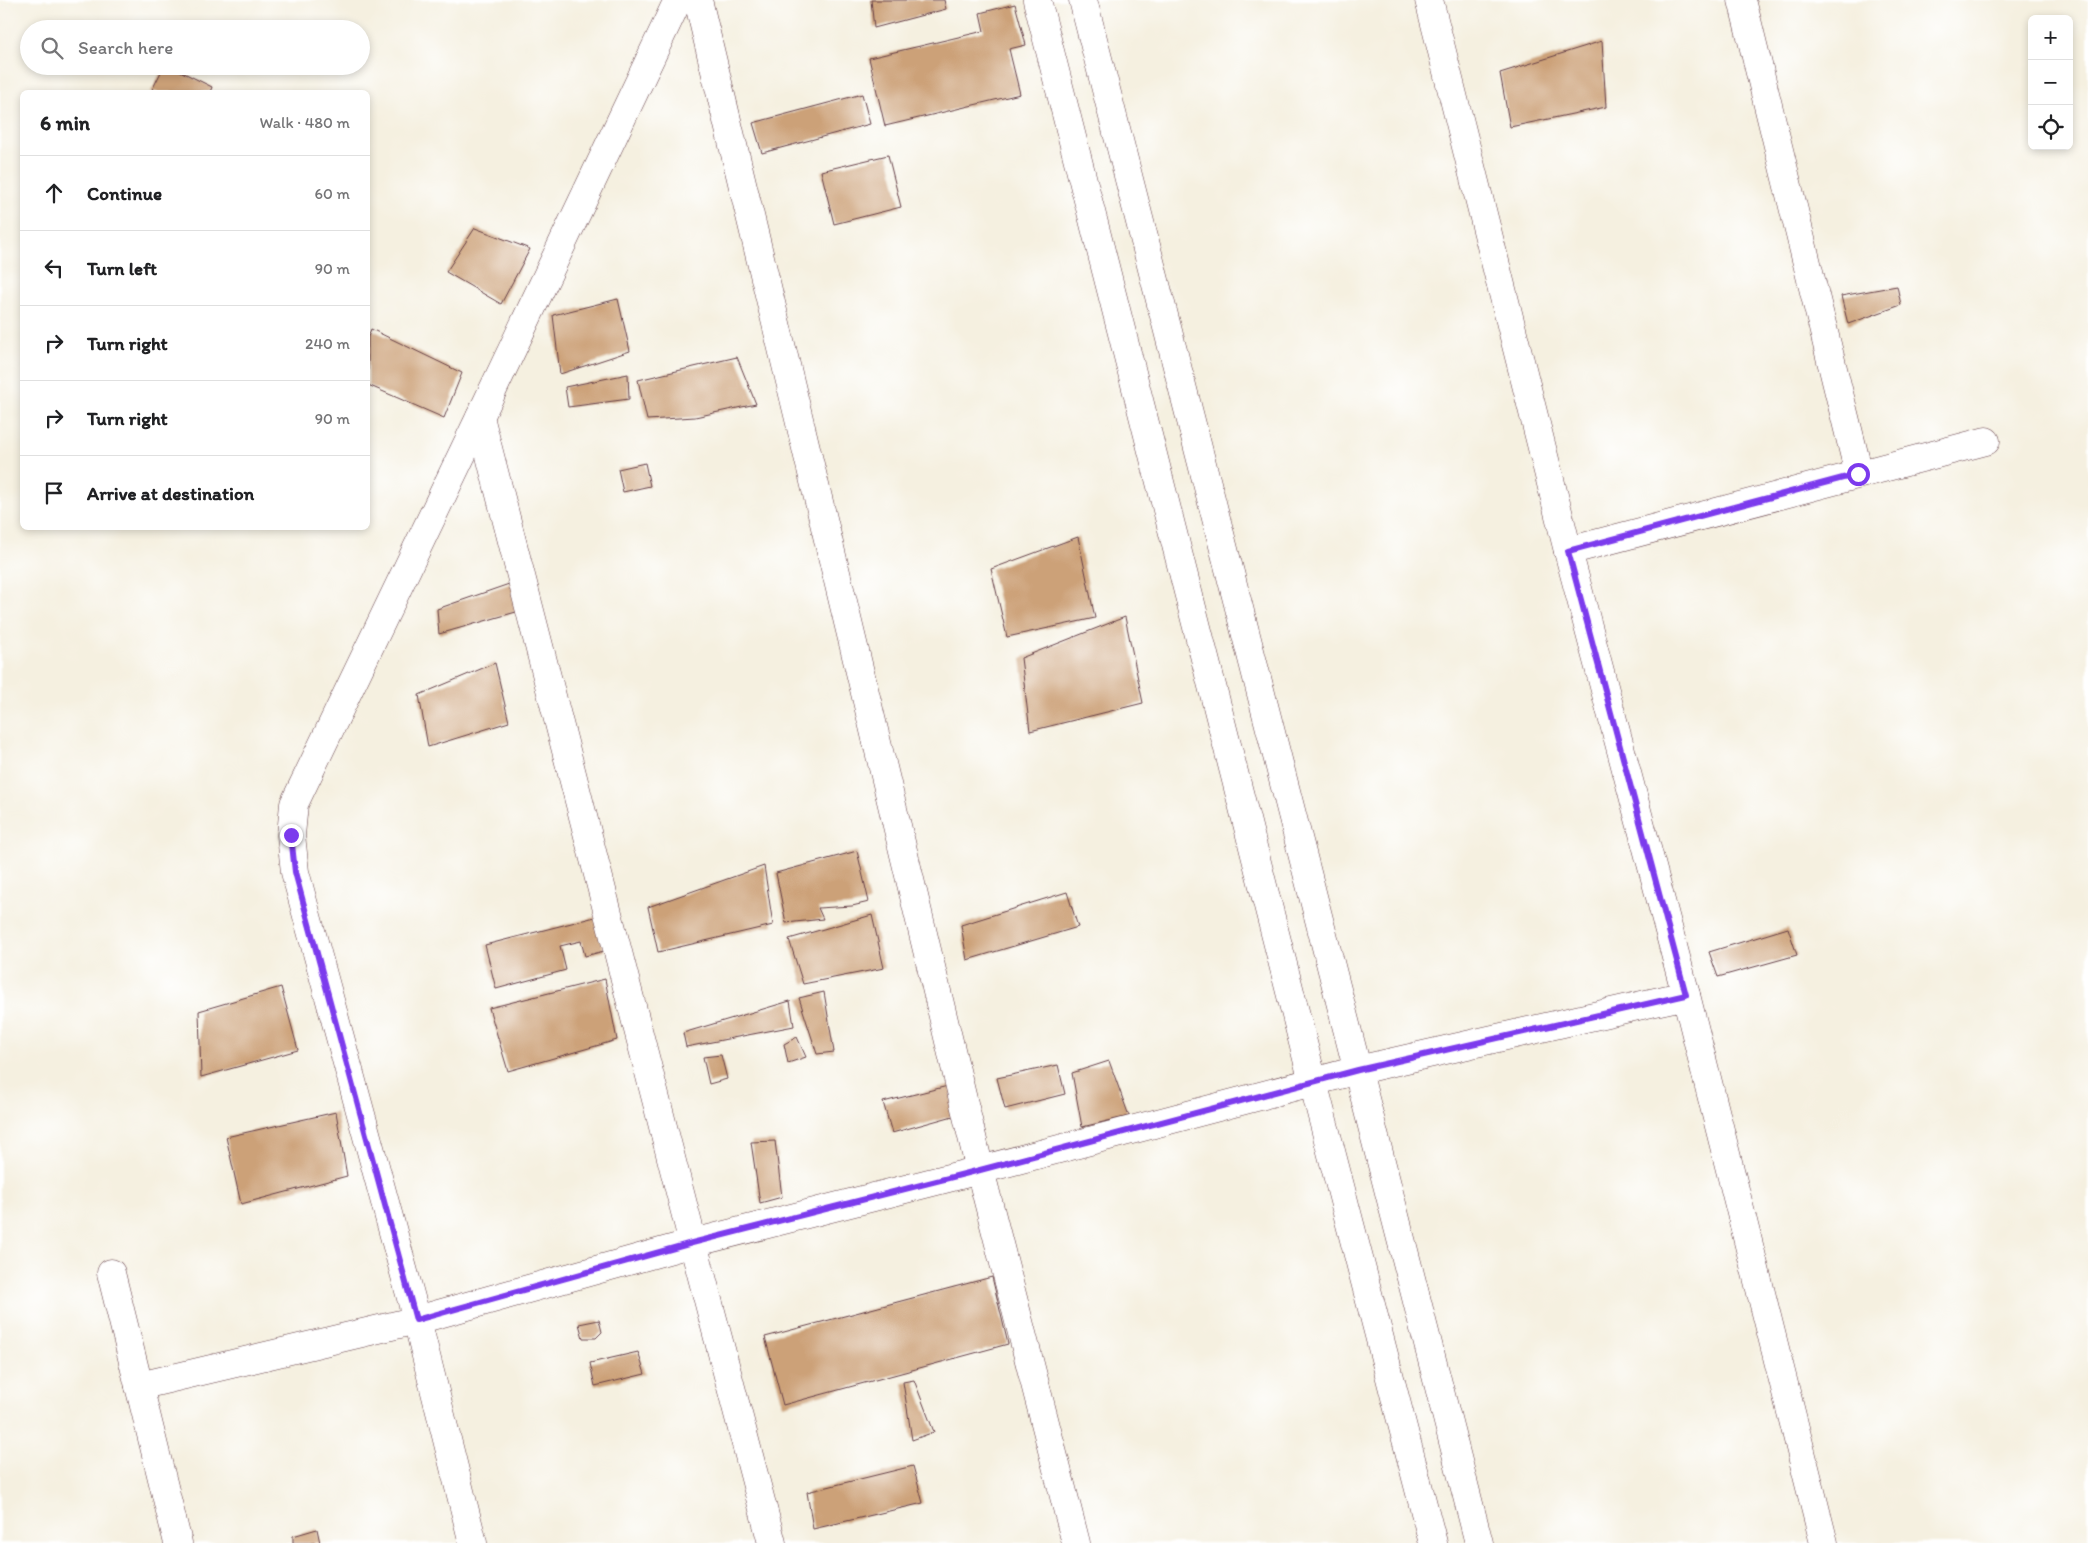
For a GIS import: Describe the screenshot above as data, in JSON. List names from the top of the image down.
{
  "page": {
    "map_buttons": ["+", "−"],
    "search": "Search here",
    "heading": ["6 min", "Walk · 480 m"],
    "list": [
      ["Continue", "60 m"],
      ["Turn left", "90 m"],
      ["Turn right", "240 m"],
      ["Turn right", "90 m"],
      "Arrive at destination"
    ]
  }
}
